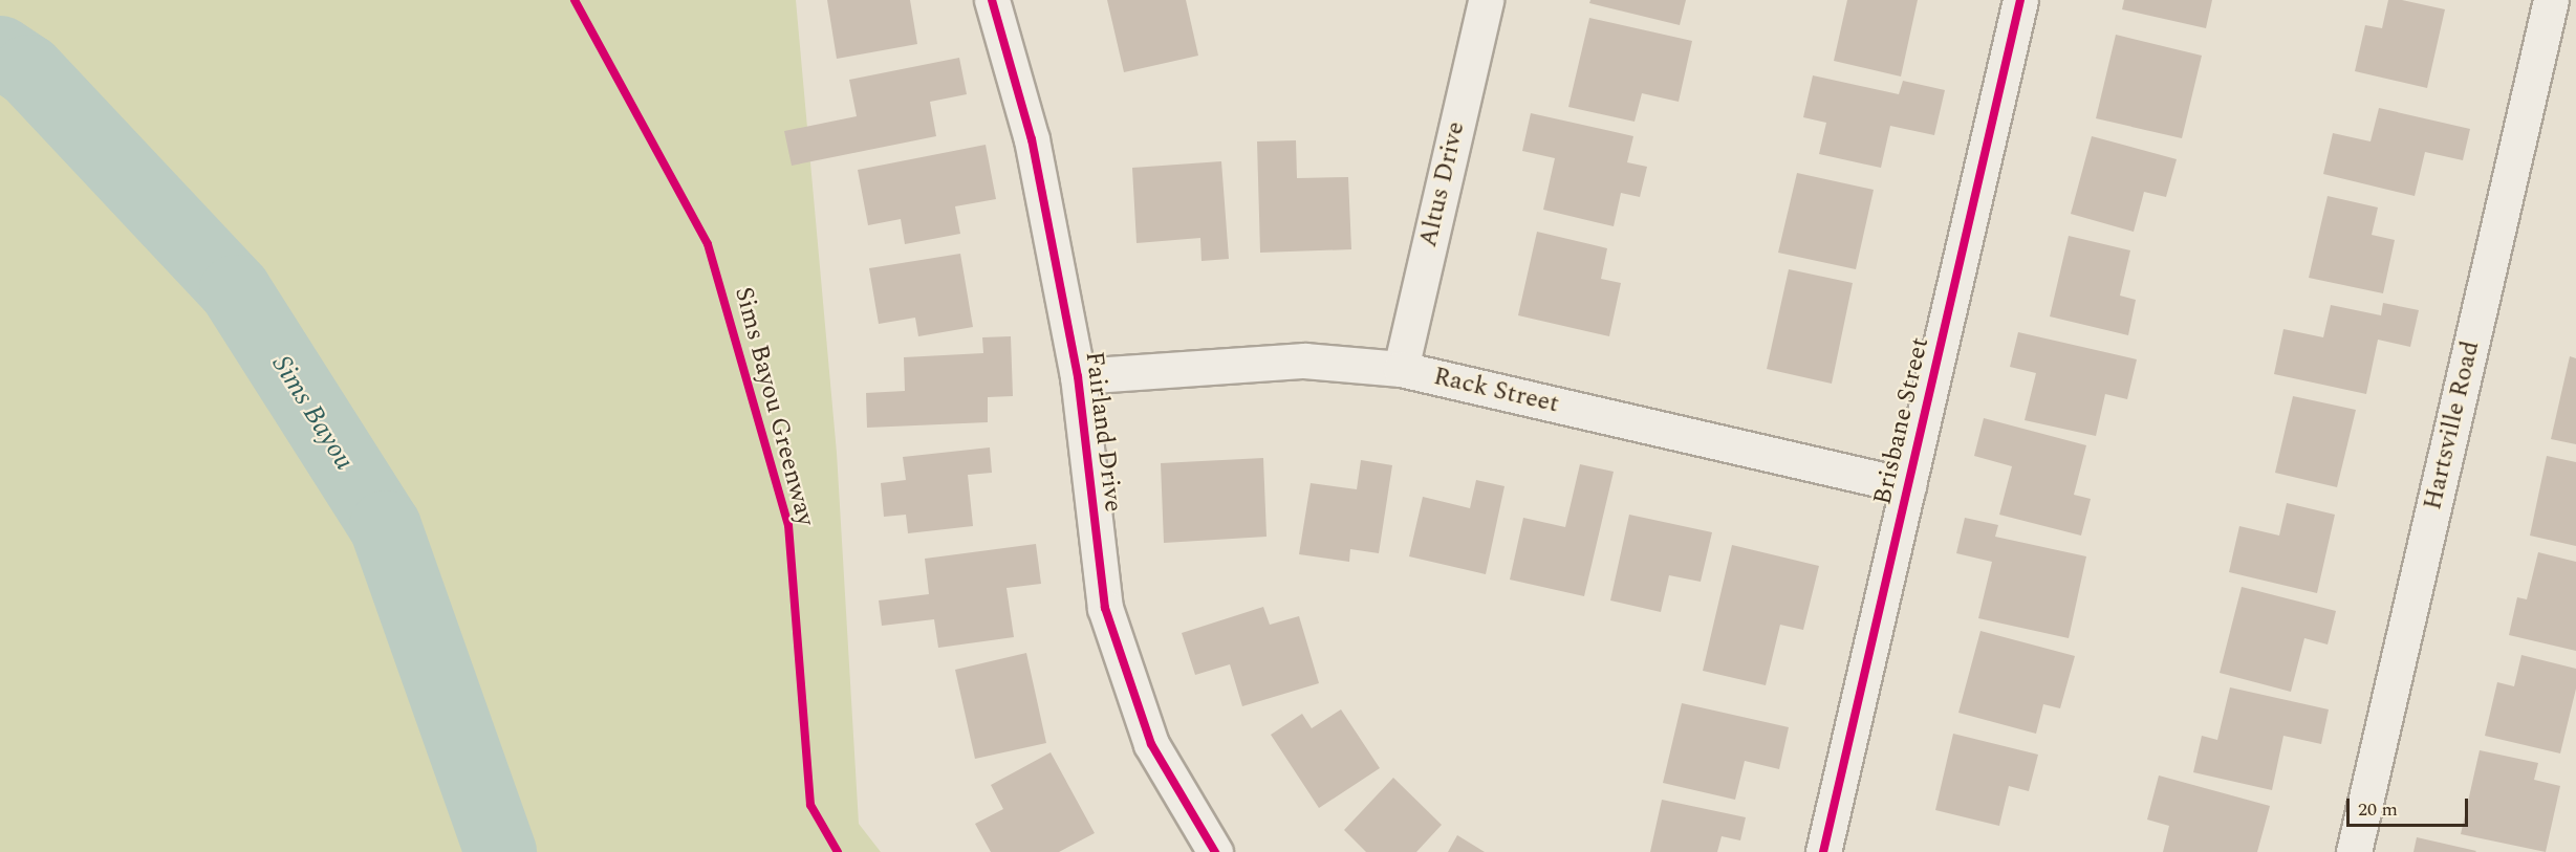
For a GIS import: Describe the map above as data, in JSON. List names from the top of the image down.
{
  "streets": {
    "street": [
      "Altus Drive",
      "Rack Street",
      "Brisbane Street",
      "Hartsville Road",
      "Fairland Drive"
    ],
    "cycle path": ["Sims Bayou Greenway"]
  },
  "crossings": [
    ["Altus Drive", "Rack Street"],
    ["Rack Street", "Brisbane Street"],
    ["Rack Street", "Fairland Drive"]
  ],
  "water": ["Sims Bayou"],
  "scale_bar": "20 m"
}
